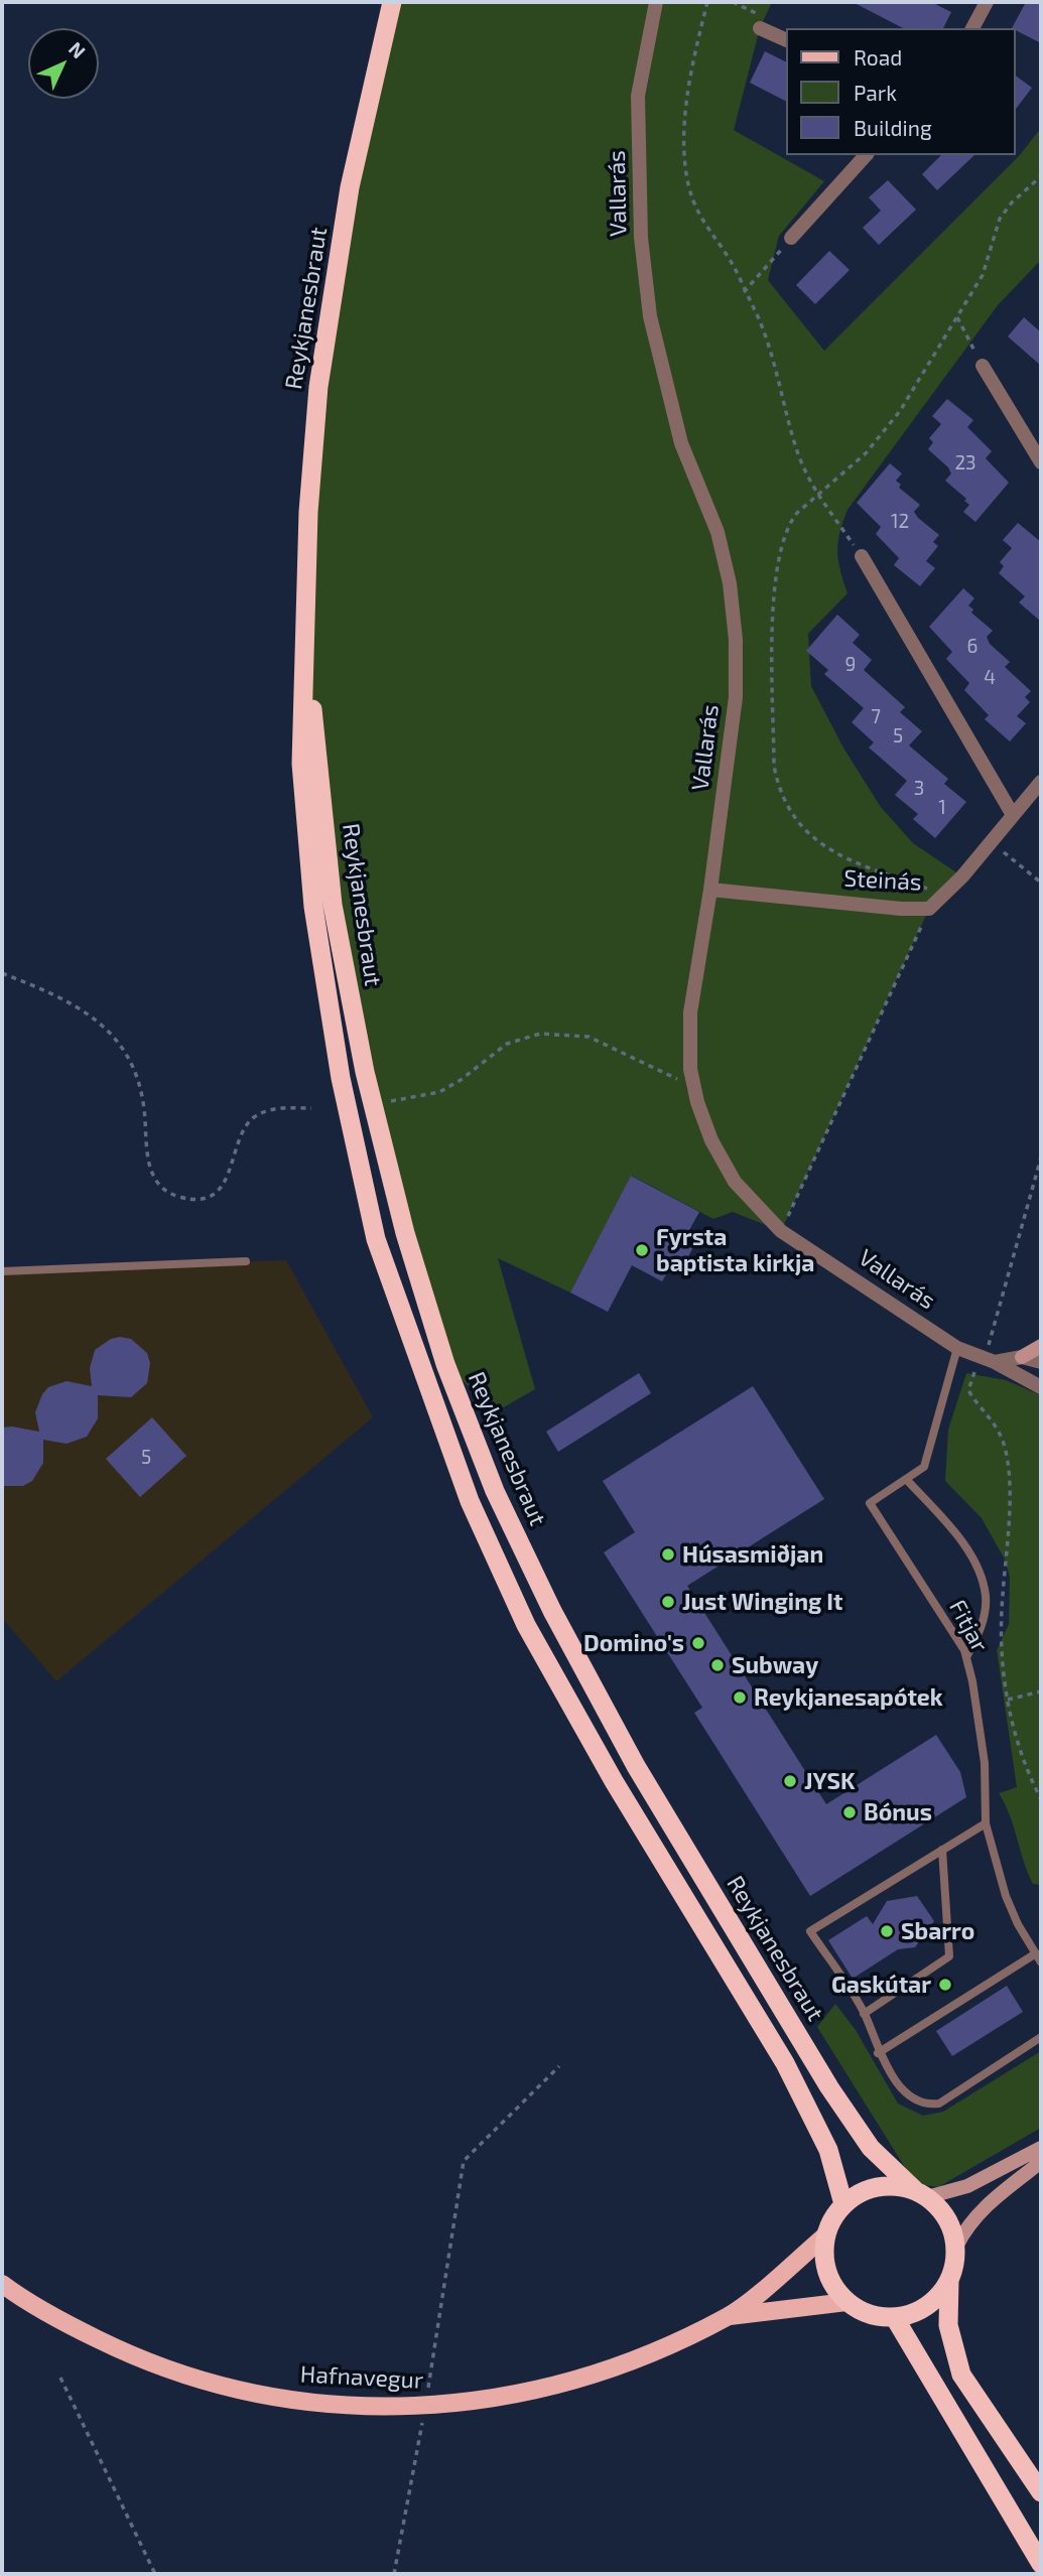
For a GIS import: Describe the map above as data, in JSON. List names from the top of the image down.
{
  "streets": {
    "highway": ["Reykjanesbraut"],
    "main road": ["Hafnavegur"],
    "street": ["Vallarás", "Steinás"],
    "lane": ["Fitjar"]
  },
  "crossings": [
    ["Vallarás", "Steinás"],
    ["Vallarás", "Fitjar"],
    ["Reykjanesbraut", "Hafnavegur"]
  ],
  "places": [
    "Fyrsta baptista kirkja",
    "Húsasmiðjan",
    "Just Winging It",
    "Domino's",
    "Subway",
    "Reykjanesapótek",
    "JYSK",
    "Bónus",
    "Sbarro",
    "Gaskútar"
  ],
  "house_numbers": [
    "23",
    "12",
    "6",
    "9",
    "4",
    "7",
    "5",
    "3",
    "1",
    "5"
  ],
  "legend": ["Road", "Park", "Building"],
  "north": "top right"
}
